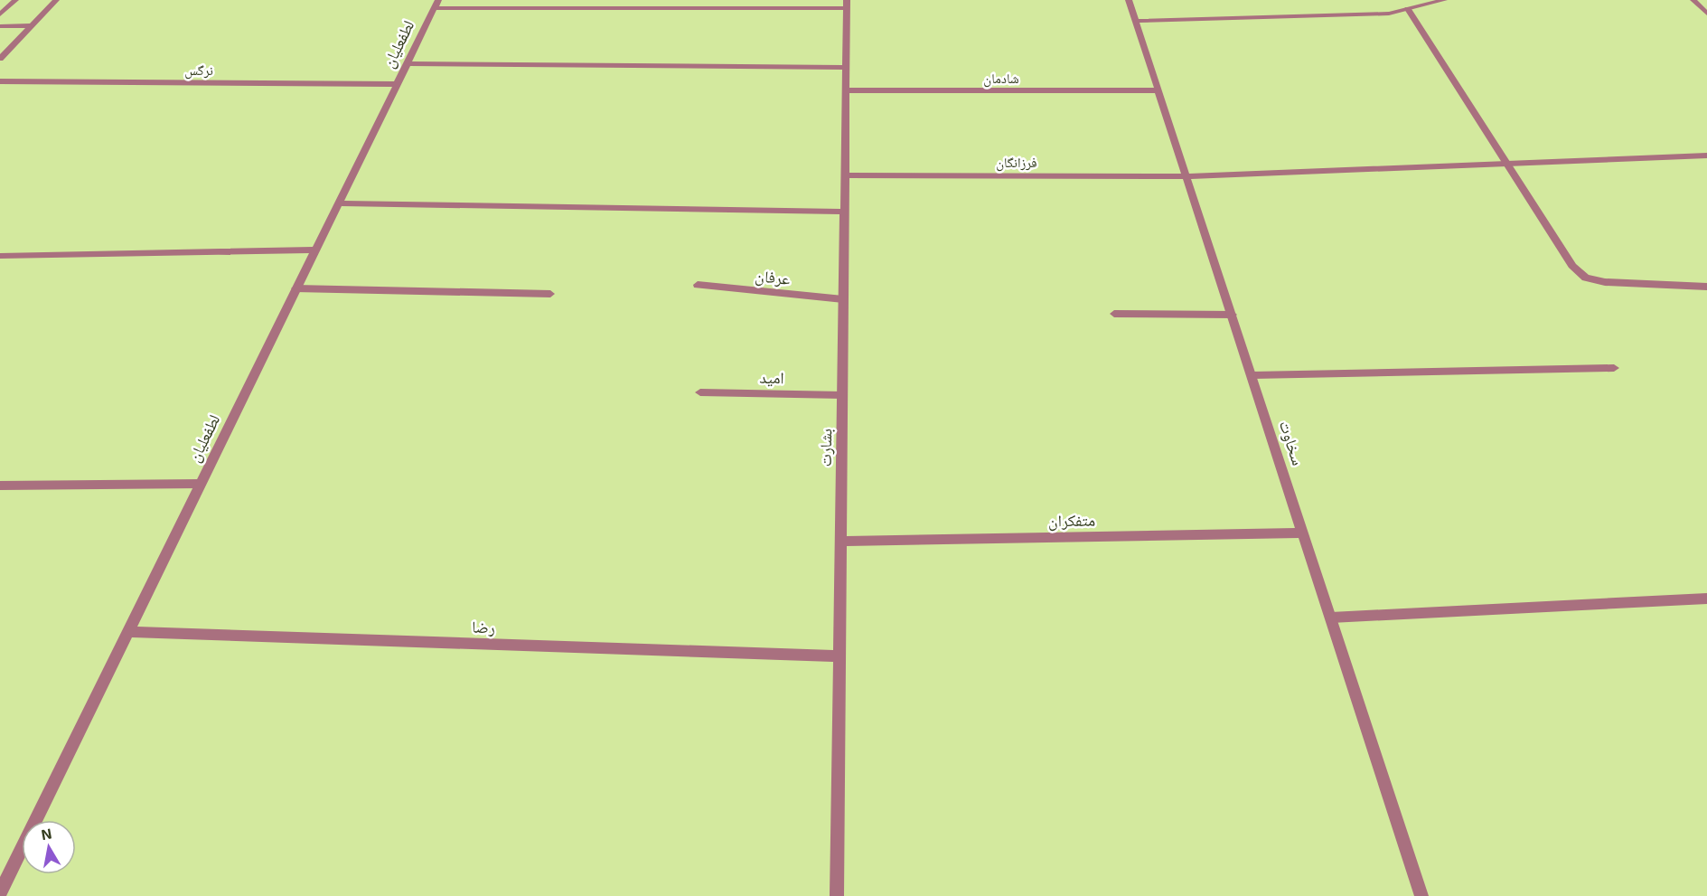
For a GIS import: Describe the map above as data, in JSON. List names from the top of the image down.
{
  "streets": {
    "street": [
      "لطفعلیان",
      "نرگس",
      "شادمان",
      "فرزانگان",
      "عرفان",
      "امید",
      "سخاوت",
      "بشارت",
      "متفکران",
      "رضا"
    ]
  },
  "crossings": [
    ["لطفعلیان", "نرگس"],
    ["لطفعلیان", "رضا"],
    ["شادمان", "سخاوت"],
    ["شادمان", "بشارت"],
    ["فرزانگان", "سخاوت"],
    ["فرزانگان", "بشارت"],
    ["عرفان", "بشارت"],
    ["امید", "بشارت"],
    ["سخاوت", "متفکران"],
    ["بشارت", "متفکران"],
    ["بشارت", "رضا"]
  ],
  "north": "top"
}
